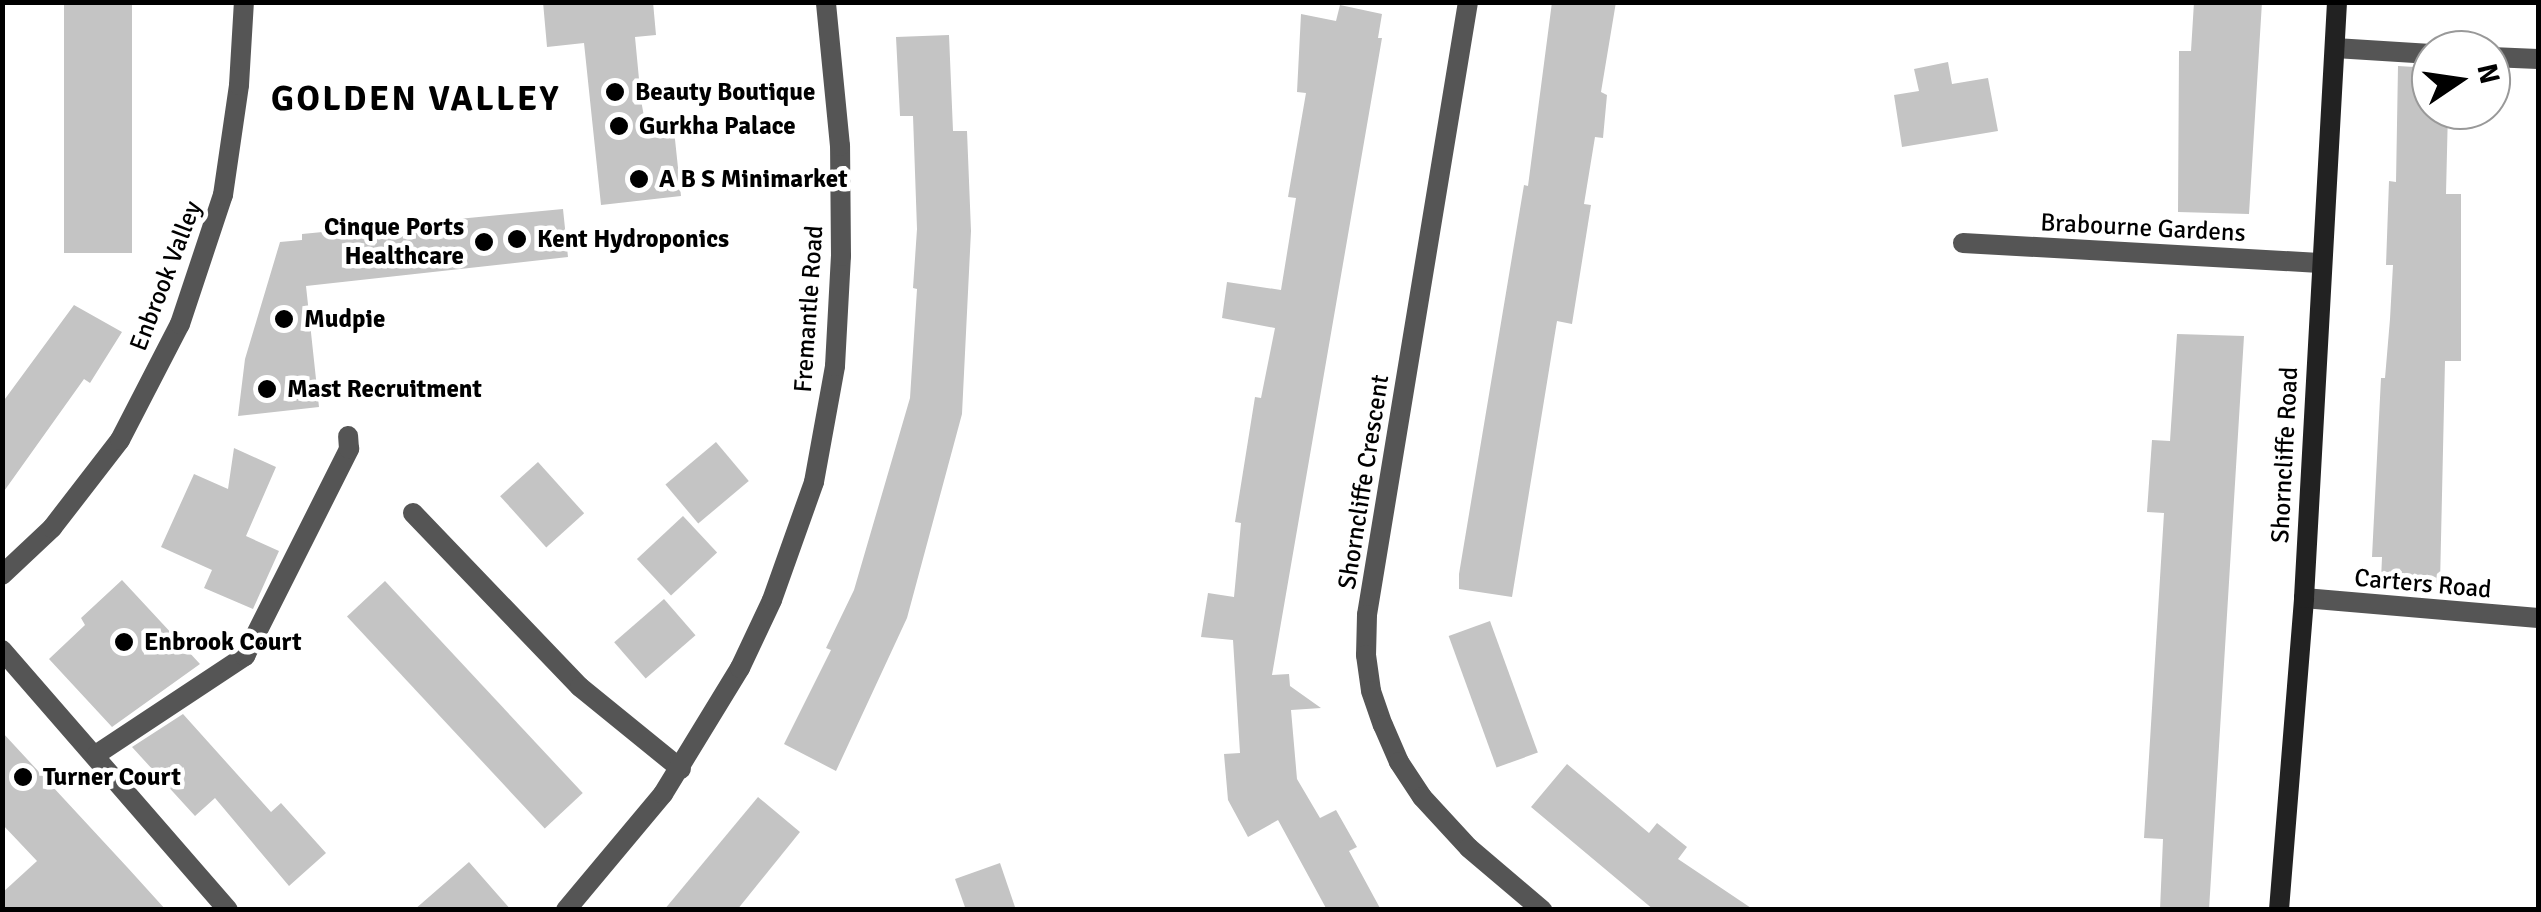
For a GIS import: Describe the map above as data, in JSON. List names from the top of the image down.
{
  "streets": {
    "street": [
      "Brabourne Gardens",
      "Enbrook Valley",
      "Fremantle Road",
      "Shorncliffe Road",
      "Shorncliffe Crescent",
      "Carters Road"
    ]
  },
  "crossings": [
    ["Brabourne Gardens", "Shorncliffe Road"],
    ["Shorncliffe Road", "Carters Road"]
  ],
  "districts": ["GOLDEN VALLEY"],
  "places": [
    "Beauty Boutique",
    "Gurkha Palace",
    "A B S Minimarket",
    "Kent Hydroponics",
    "Cinque Ports Healthcare",
    "Mudpie",
    "Mast Recruitment",
    "Enbrook Court",
    "Turner Court"
  ],
  "north": "right"
}
